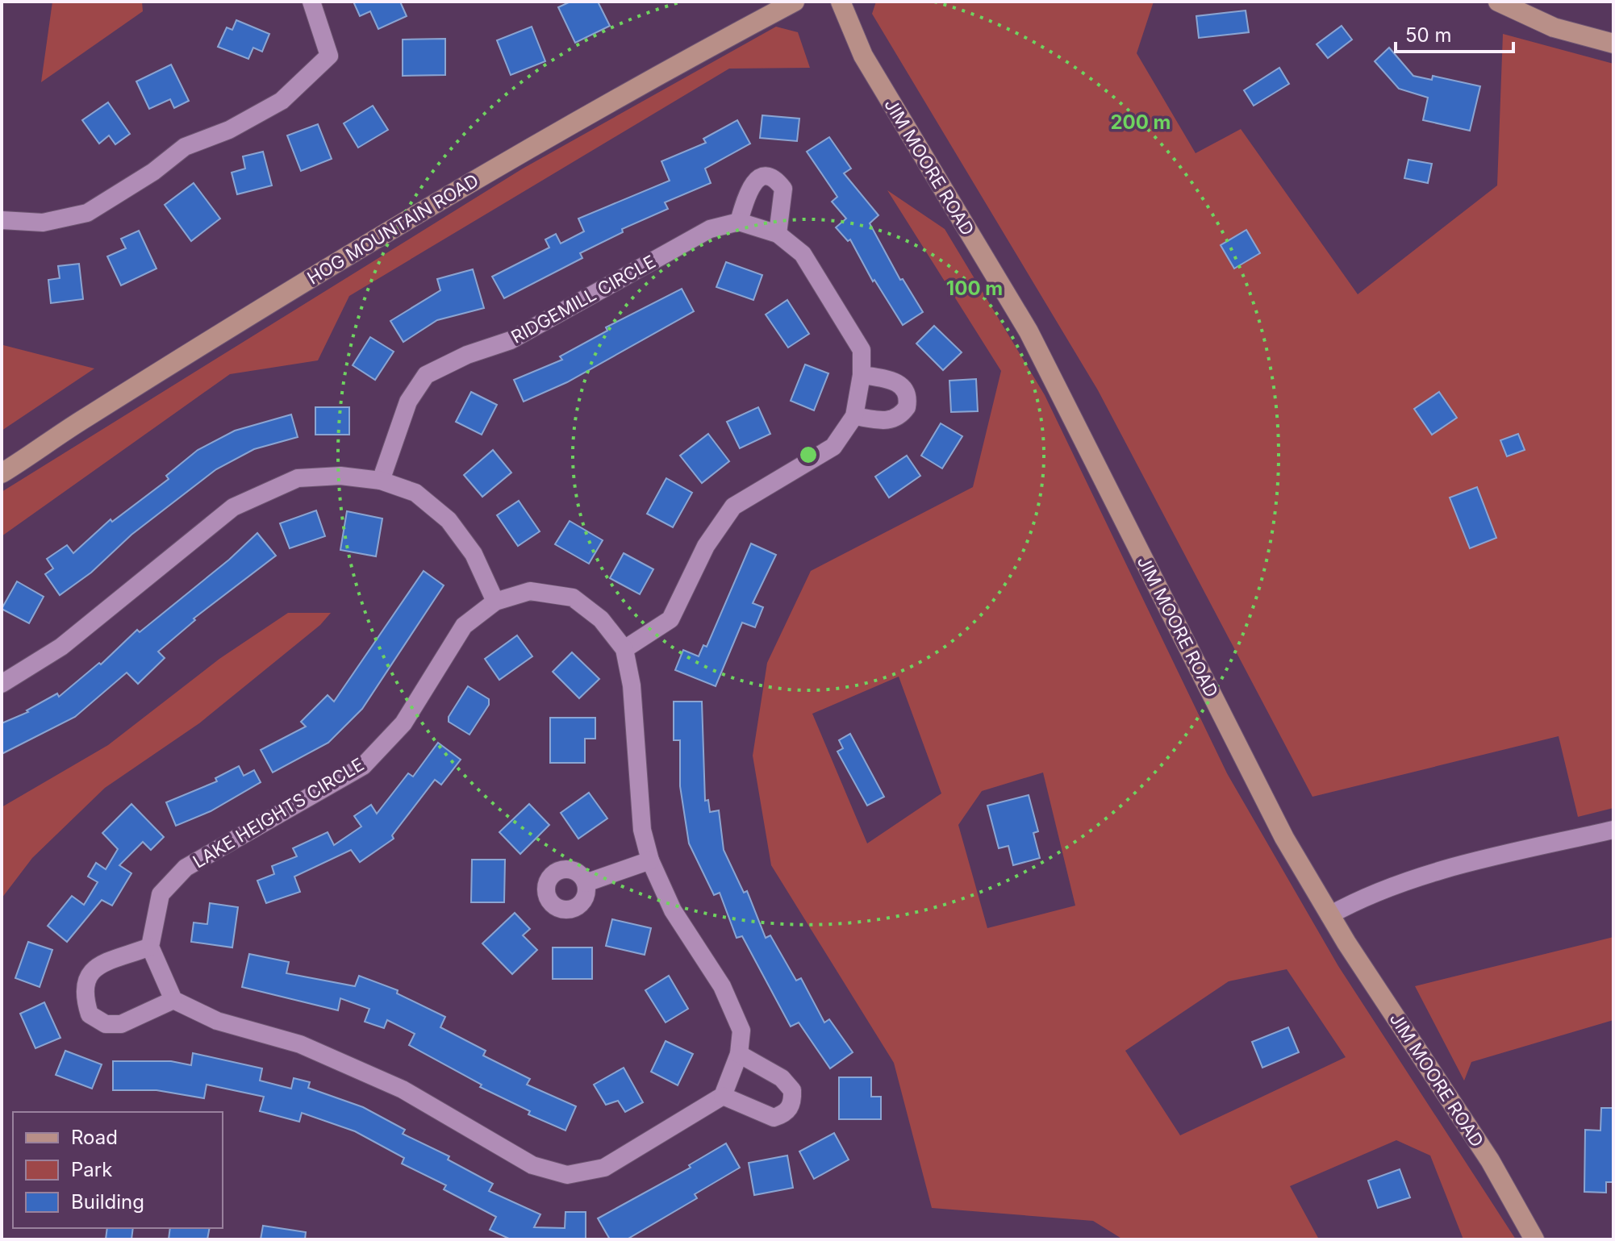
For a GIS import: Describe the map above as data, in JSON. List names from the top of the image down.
{
  "streets": {
    "street": [
      "JIM MOORE ROAD",
      "HOG MOUNTAIN ROAD",
      "RIDGEMILL CIRCLE",
      "LAKE HEIGHTS CIRCLE"
    ]
  },
  "legend": ["Road", "Park", "Building"],
  "scale_bar": "50 m",
  "rings": ["200 m", "100 m"]
}
